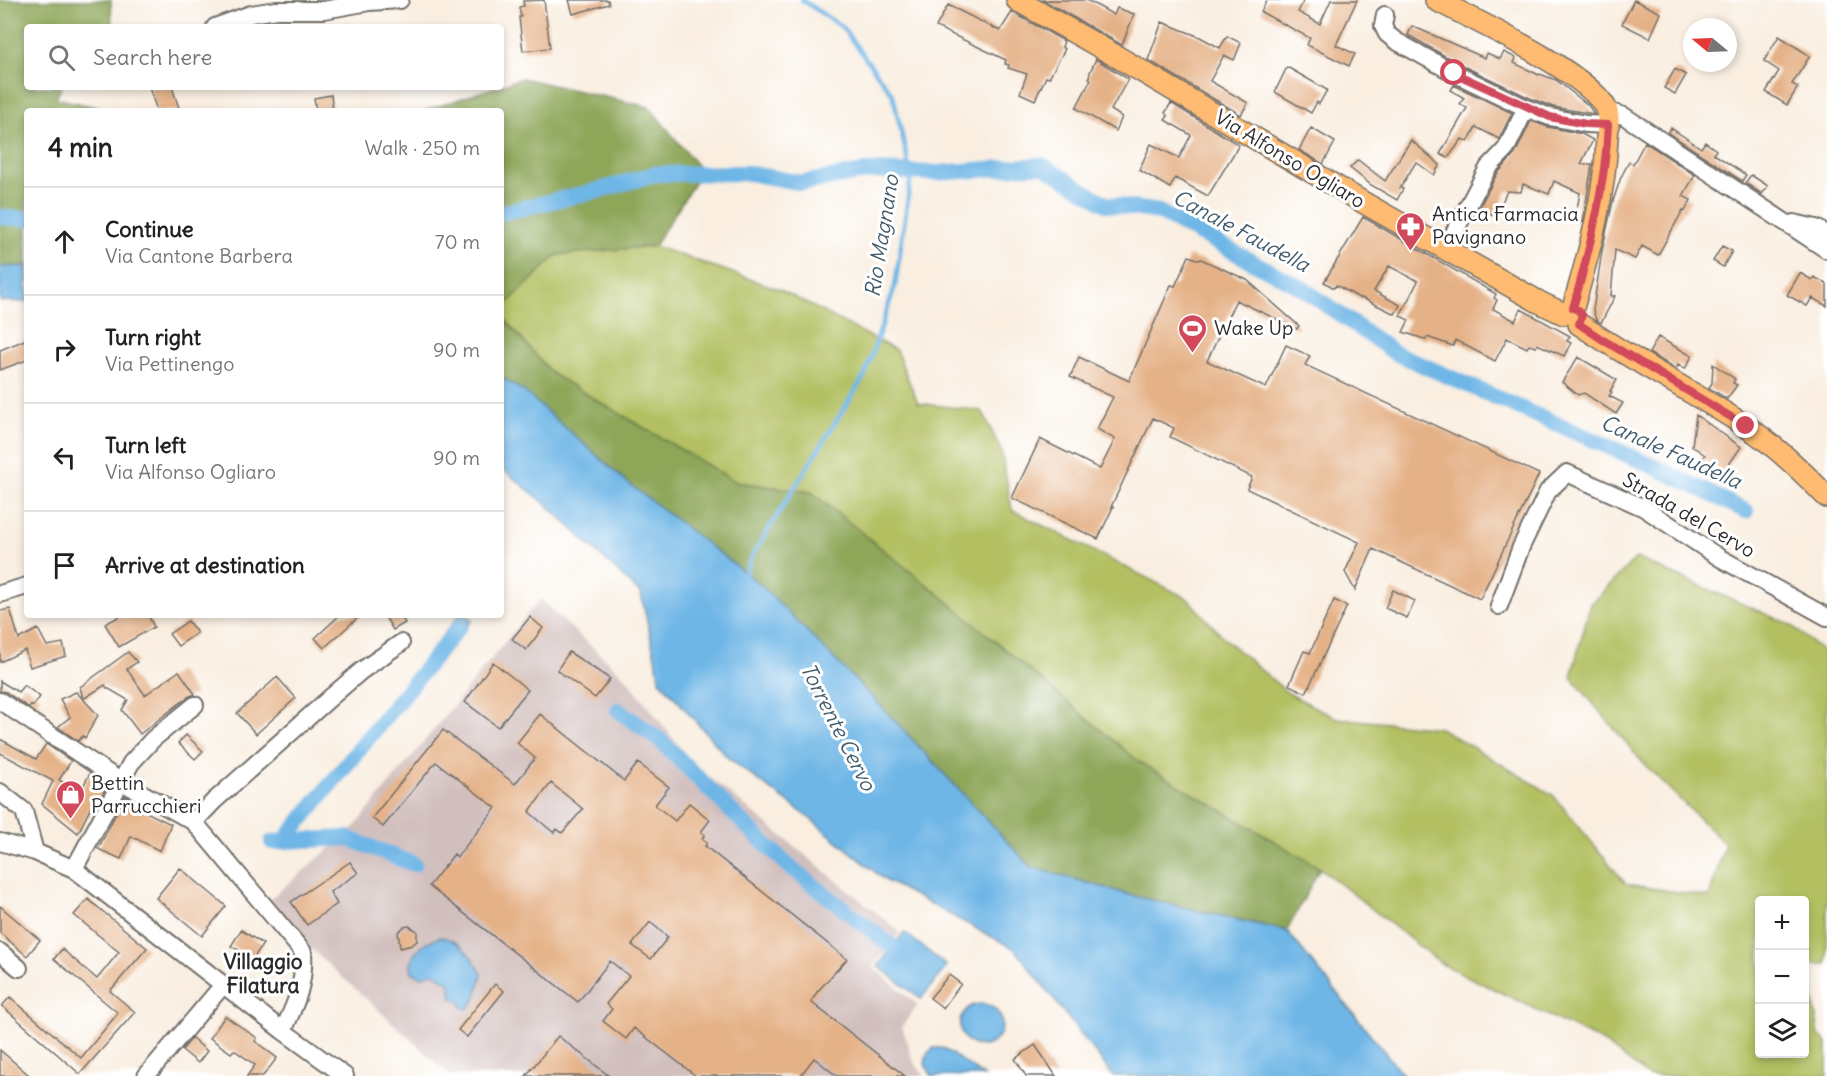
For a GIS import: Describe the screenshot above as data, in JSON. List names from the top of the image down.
{
  "streets": {
    "main road": ["Via Alfonso Ogliaro"],
    "street": ["Strada del Cervo"]
  },
  "districts": ["Villaggio Filatura"],
  "water": ["Canale Faudella", "Rio Magnano", "Torrente Cervo"],
  "places": {
    "pharmacy": ["Antica Farmacia Pavignano"],
    "sports": ["Wake Up"],
    "shop": ["Bettin Parrucchieri"]
  },
  "north": "left",
  "page": {
    "search": "Search here",
    "heading": ["4 min", "Walk · 250 m"],
    "list": [
      ["Continue", "Via Cantone Barbera", "70 m"],
      ["Turn right", "Via Pettinengo", "90 m"],
      ["Turn left", "Via Alfonso Ogliaro", "90 m"],
      "Arrive at destination"
    ],
    "map_buttons": ["+", "−"]
  }
}
